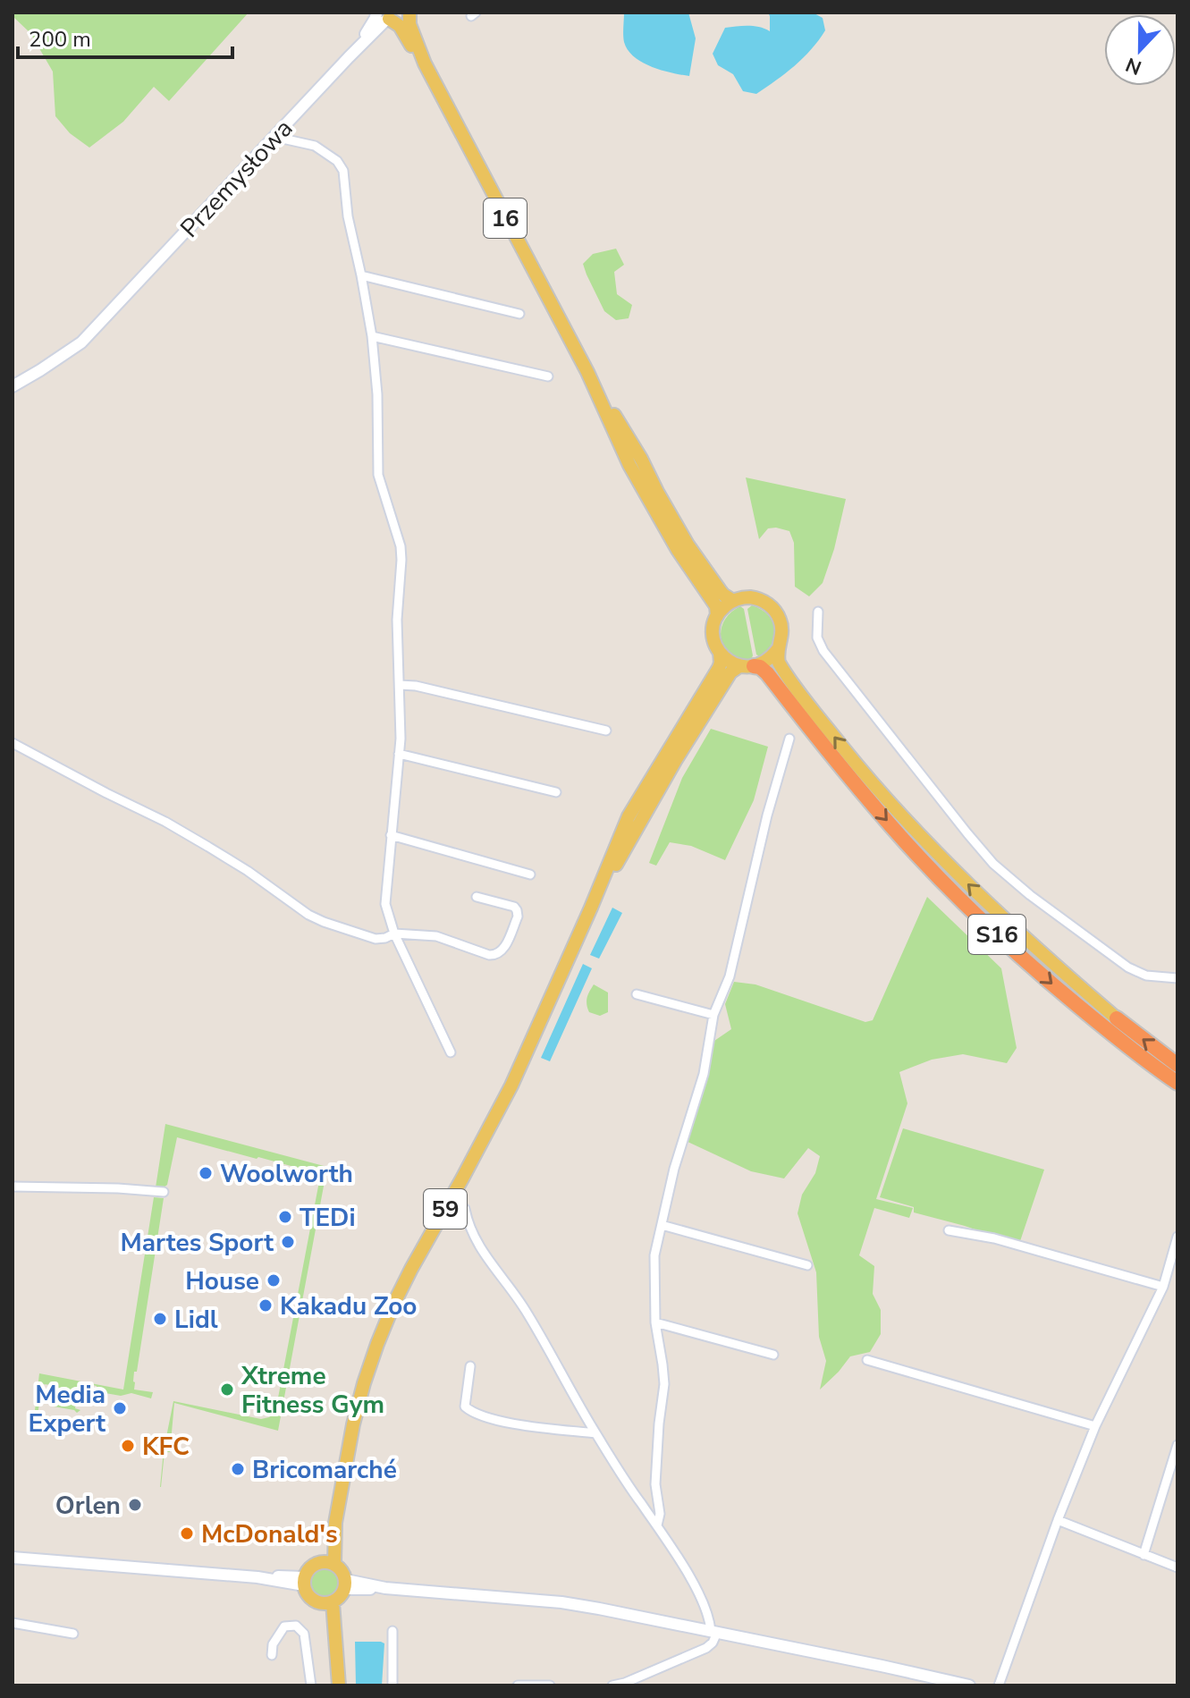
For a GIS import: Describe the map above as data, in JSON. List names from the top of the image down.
{
  "streets": {
    "highway": ["S16"],
    "main road": ["16", "59"],
    "street": ["Przemysłowa"]
  },
  "crossings": [
    ["Przemysłowa", "16"],
    ["16", "S16"],
    ["16", "59"],
    ["S16", "59"]
  ],
  "places": [
    "Woolworth",
    "TEDi",
    "Martes Sport",
    "House",
    "Kakadu Zoo",
    "Lidl",
    "Xtreme Fitness Gym",
    "Media Expert",
    "KFC",
    "Bricomarché",
    "Orlen",
    "McDonald's"
  ],
  "scale_bar": "200 m",
  "north": "bottom"
}
